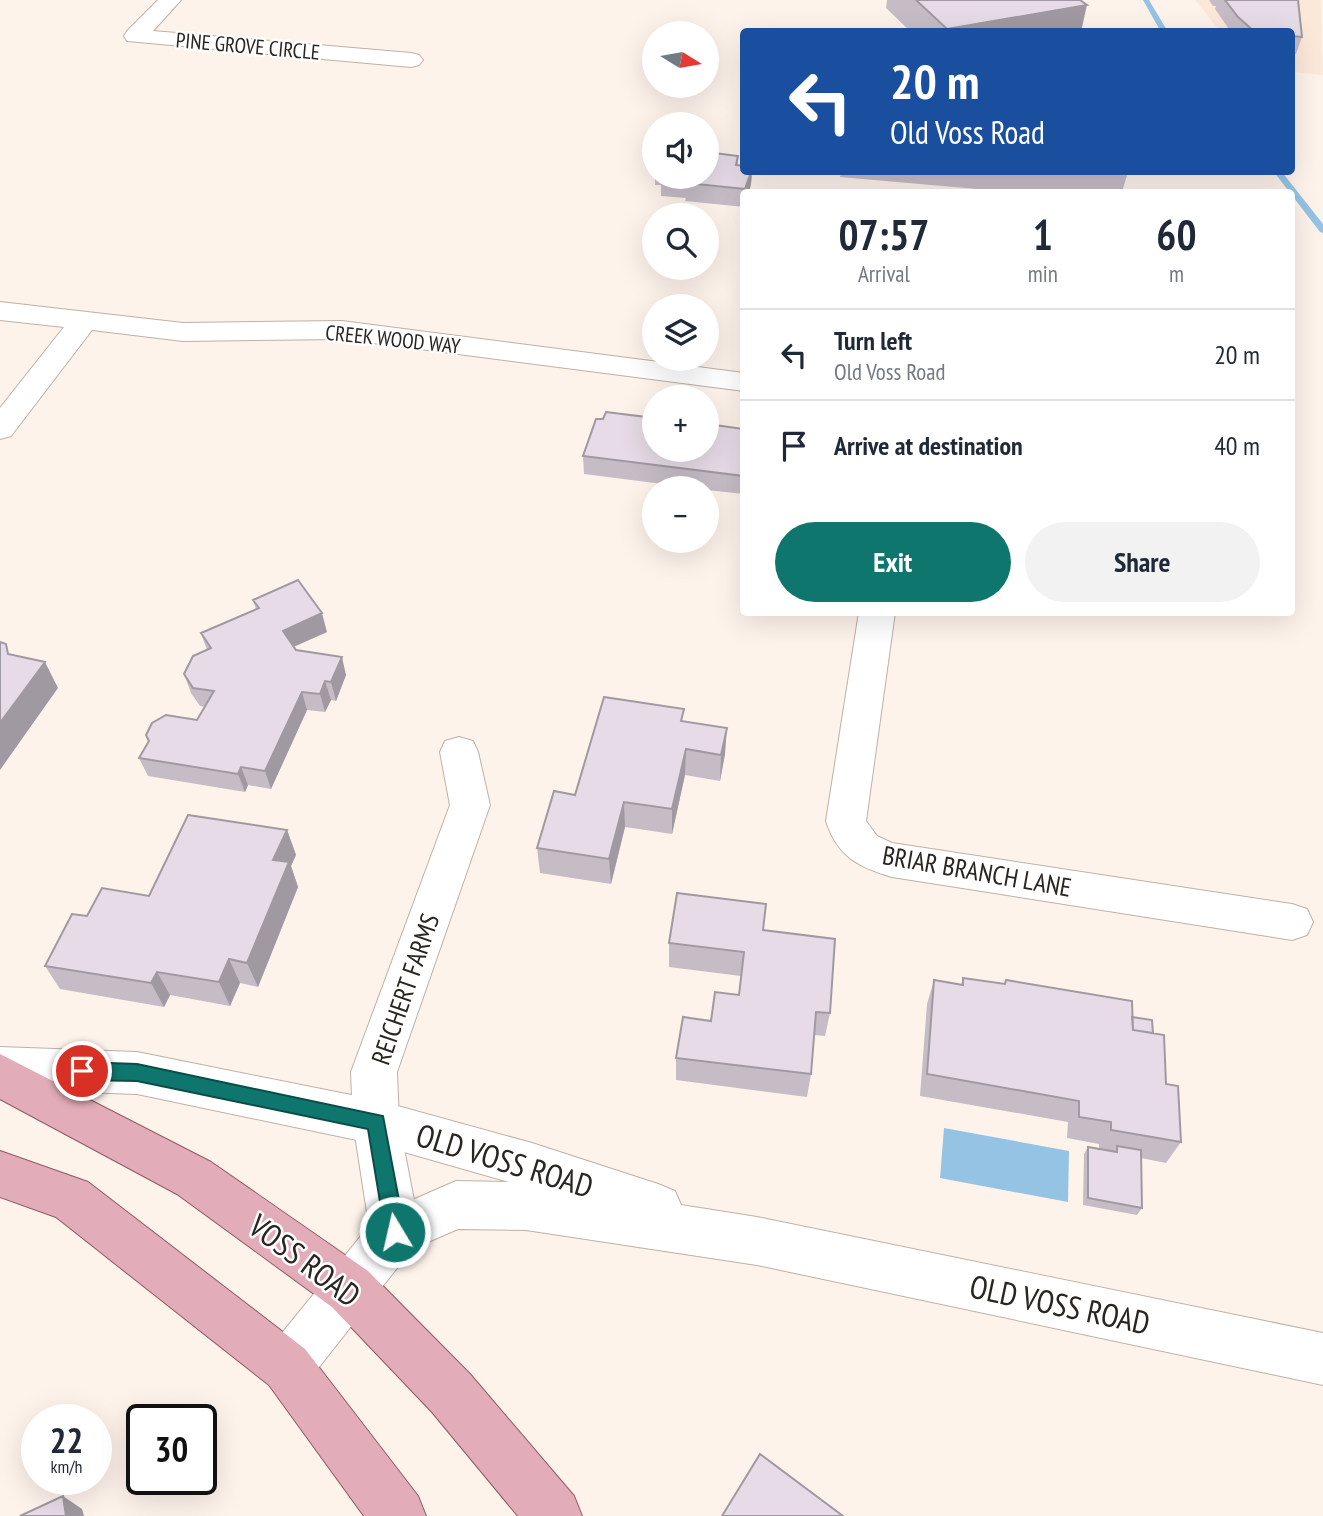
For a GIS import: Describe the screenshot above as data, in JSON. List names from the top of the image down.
{
  "streets": {
    "main road": ["VOSS ROAD"],
    "street": [
      "PINE GROVE CIRCLE",
      "CREEK WOOD WAY",
      "BRIAR BRANCH LANE",
      "REICHERT FARMS",
      "OLD VOSS ROAD"
    ]
  },
  "crossings": [
    ["REICHERT FARMS", "OLD VOSS ROAD"],
    ["OLD VOSS ROAD", "VOSS ROAD"]
  ],
  "north": "right",
  "page": {
    "map_buttons": ["+", "−"],
    "turn": ["20 m", "Old Voss Road"],
    "eta": [
      "07:57",
      "Arrival",
      "1",
      "min",
      "60",
      "m"
    ],
    "list": [
      {
        "name": "Turn left",
        "note": "Old Voss Road",
        "value": "20 m"
      },
      {
        "name": "Arrive at destination",
        "value": "40 m"
      }
    ],
    "buttons": ["Exit", "Share"],
    "speed": "22 km/h",
    "limit": "30"
  }
}
